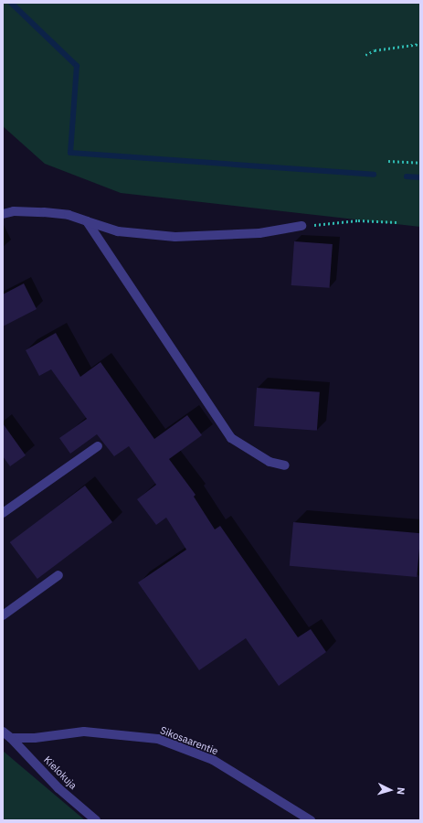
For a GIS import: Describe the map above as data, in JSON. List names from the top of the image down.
{
  "streets": {
    "street": ["Sikosaarentie", "Kielokuja"]
  },
  "crossings": [
    ["Sikosaarentie", "Kielokuja"]
  ],
  "north": "right"
}
